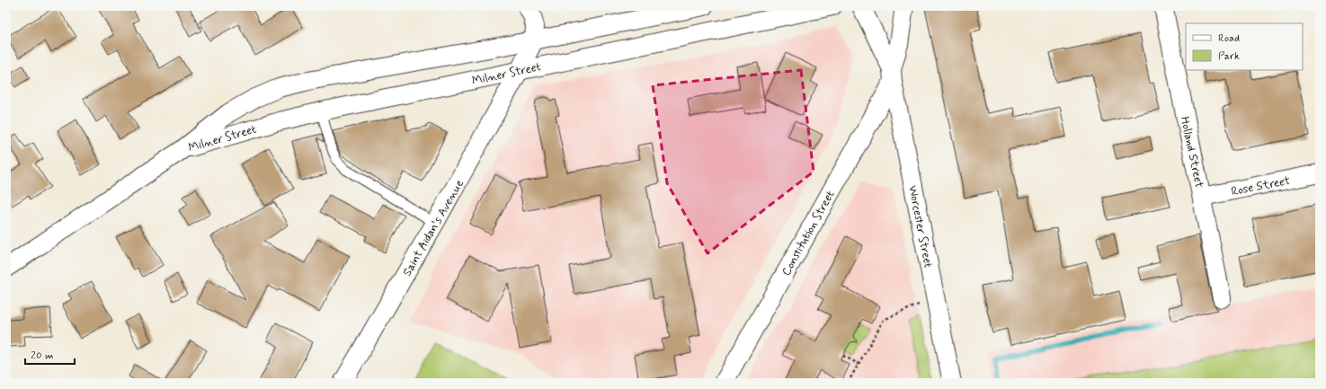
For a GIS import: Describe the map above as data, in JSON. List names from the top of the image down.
{
  "streets": {
    "street": [
      "Milner Street",
      "Holland Street",
      "Rose Street",
      "Worcester Street",
      "Saint Aidan's Avenue",
      "Constitution Street"
    ]
  },
  "crossings": [
    ["Milner Street", "Saint Aidan's Avenue"],
    ["Holland Street", "Rose Street"],
    ["Worcester Street", "Constitution Street"]
  ],
  "legend": ["Road", "Park"],
  "scale_bar": "20 m"
}
